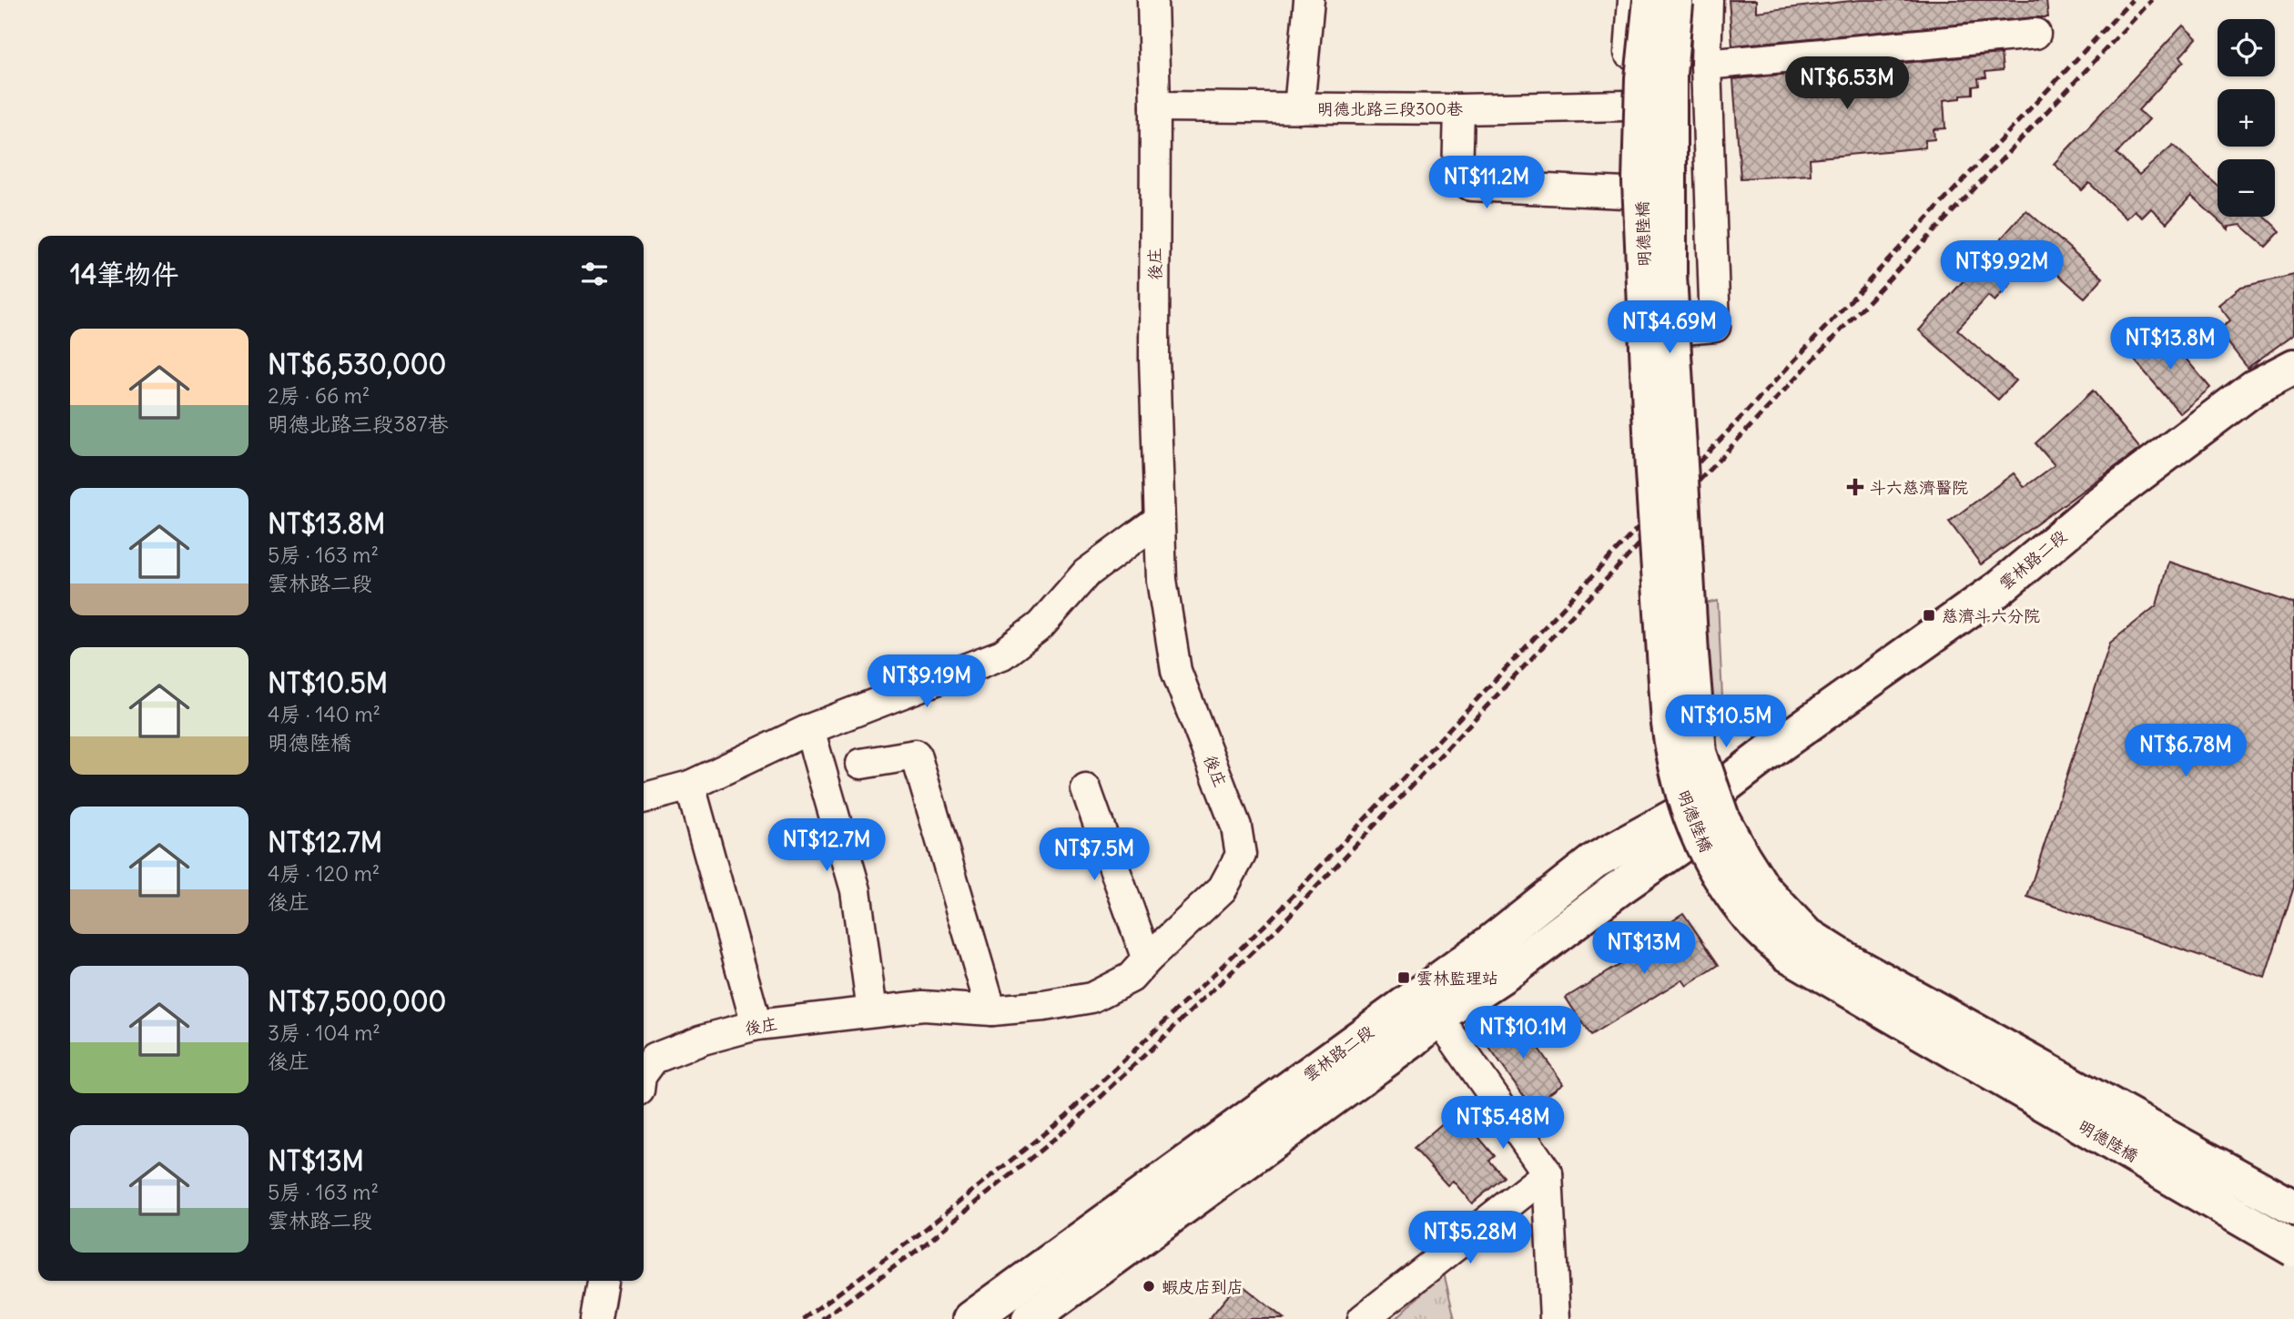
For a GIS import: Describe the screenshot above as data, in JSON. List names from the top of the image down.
{
  "streets": {
    "main road": ["明德陸橋", "雲林路二段"],
    "street": ["明德北路三段300巷", "後庄"]
  },
  "crossings": [
    ["明德北路三段300巷", "後庄"]
  ],
  "places": {
    "health": ["斗六慈濟醫院"],
    "transit": ["慈濟斗六分院", "雲林監理站"],
    "other": ["蝦皮店到店"]
  },
  "page": {
    "map_buttons": ["+", "−"],
    "price": [
      "NT$6.53M",
      "NT$11.2M",
      "NT$9.92M",
      "NT$4.69M",
      "NT$13.8M",
      "NT$9.19M",
      "NT$10.5M",
      "NT$6.78M",
      "NT$12.7M",
      "NT$7.5M",
      "NT$13M",
      "NT$10.1M",
      "NT$5.48M",
      "NT$5.28M"
    ],
    "heading": "14筆物件",
    "list": [
      {
        "name": "NT$6,530,000",
        "note": "2房 · 66 m² · 明德北路三段387巷"
      },
      {
        "name": "NT$13.8M",
        "note": "5房 · 163 m² · 雲林路二段"
      },
      {
        "name": "NT$10.5M",
        "note": "4房 · 140 m² · 明德陸橋"
      },
      {
        "name": "NT$12.7M",
        "note": "4房 · 120 m² · 後庄"
      },
      {
        "name": "NT$7,500,000",
        "note": "3房 · 104 m² · 後庄"
      },
      {
        "name": "NT$13M",
        "note": "5房 · 163 m² · 雲林路二段"
      }
    ]
  }
}
